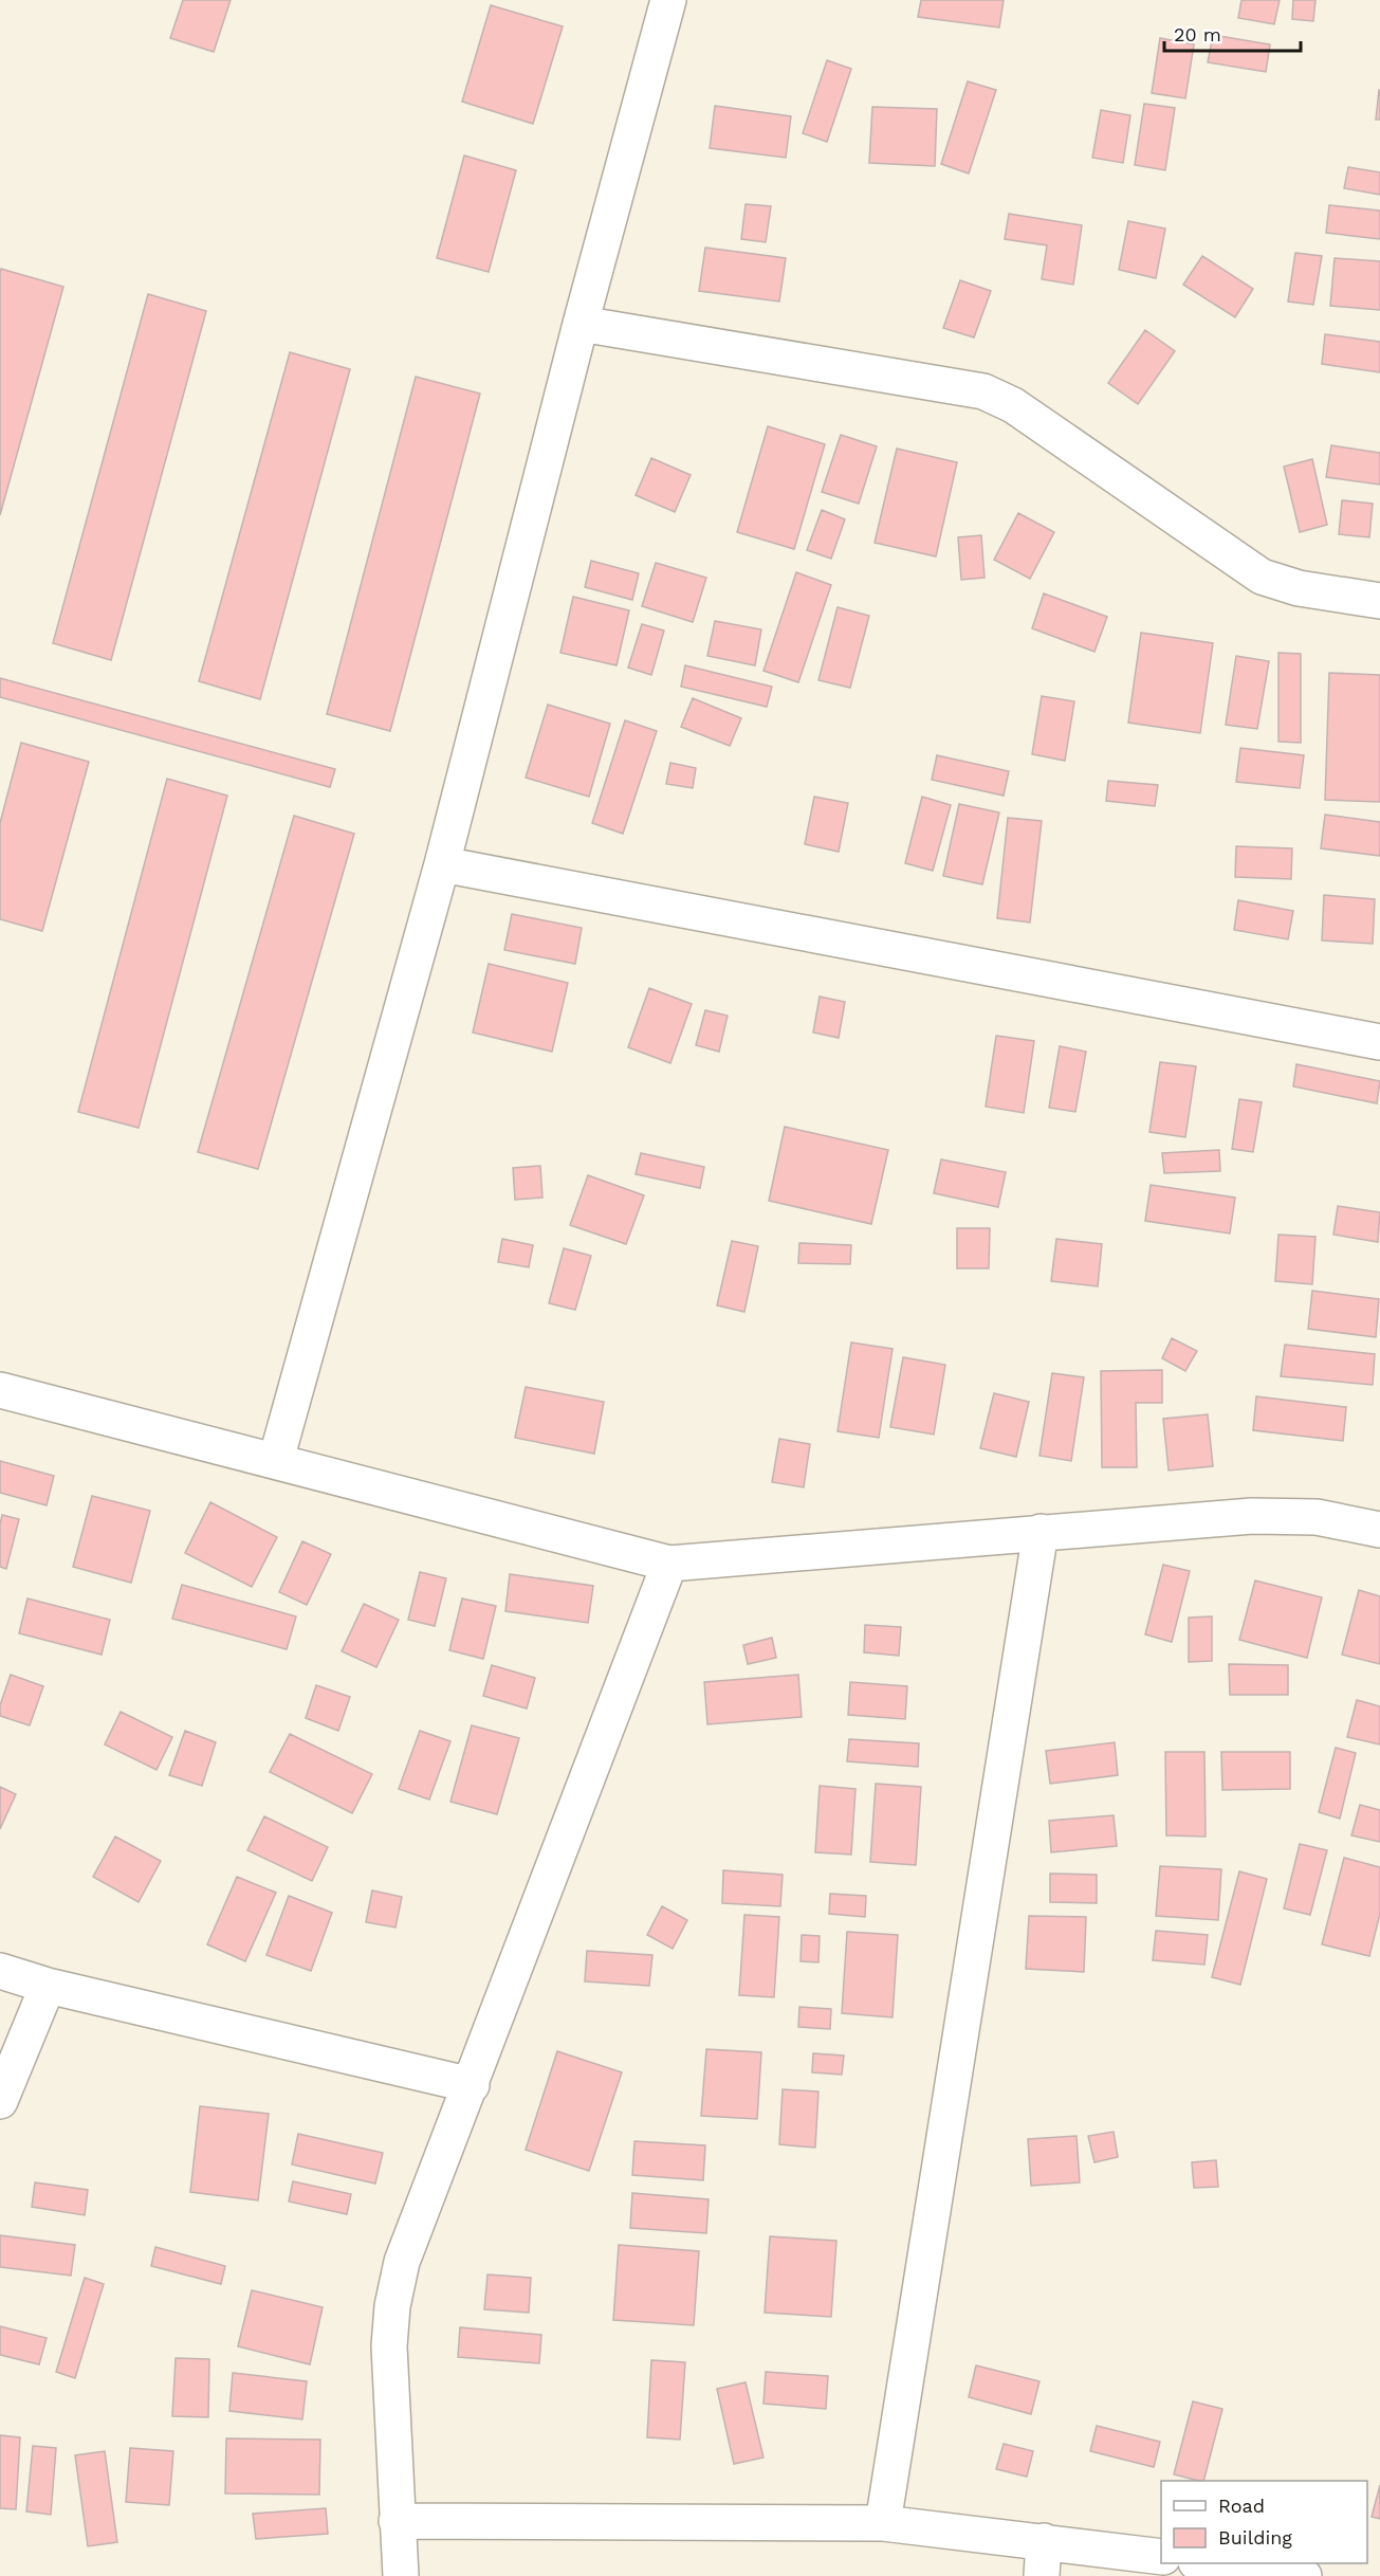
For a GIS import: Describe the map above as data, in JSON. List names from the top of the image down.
{
  "legend": ["Road", "Building"],
  "scale_bar": "20 m"
}
